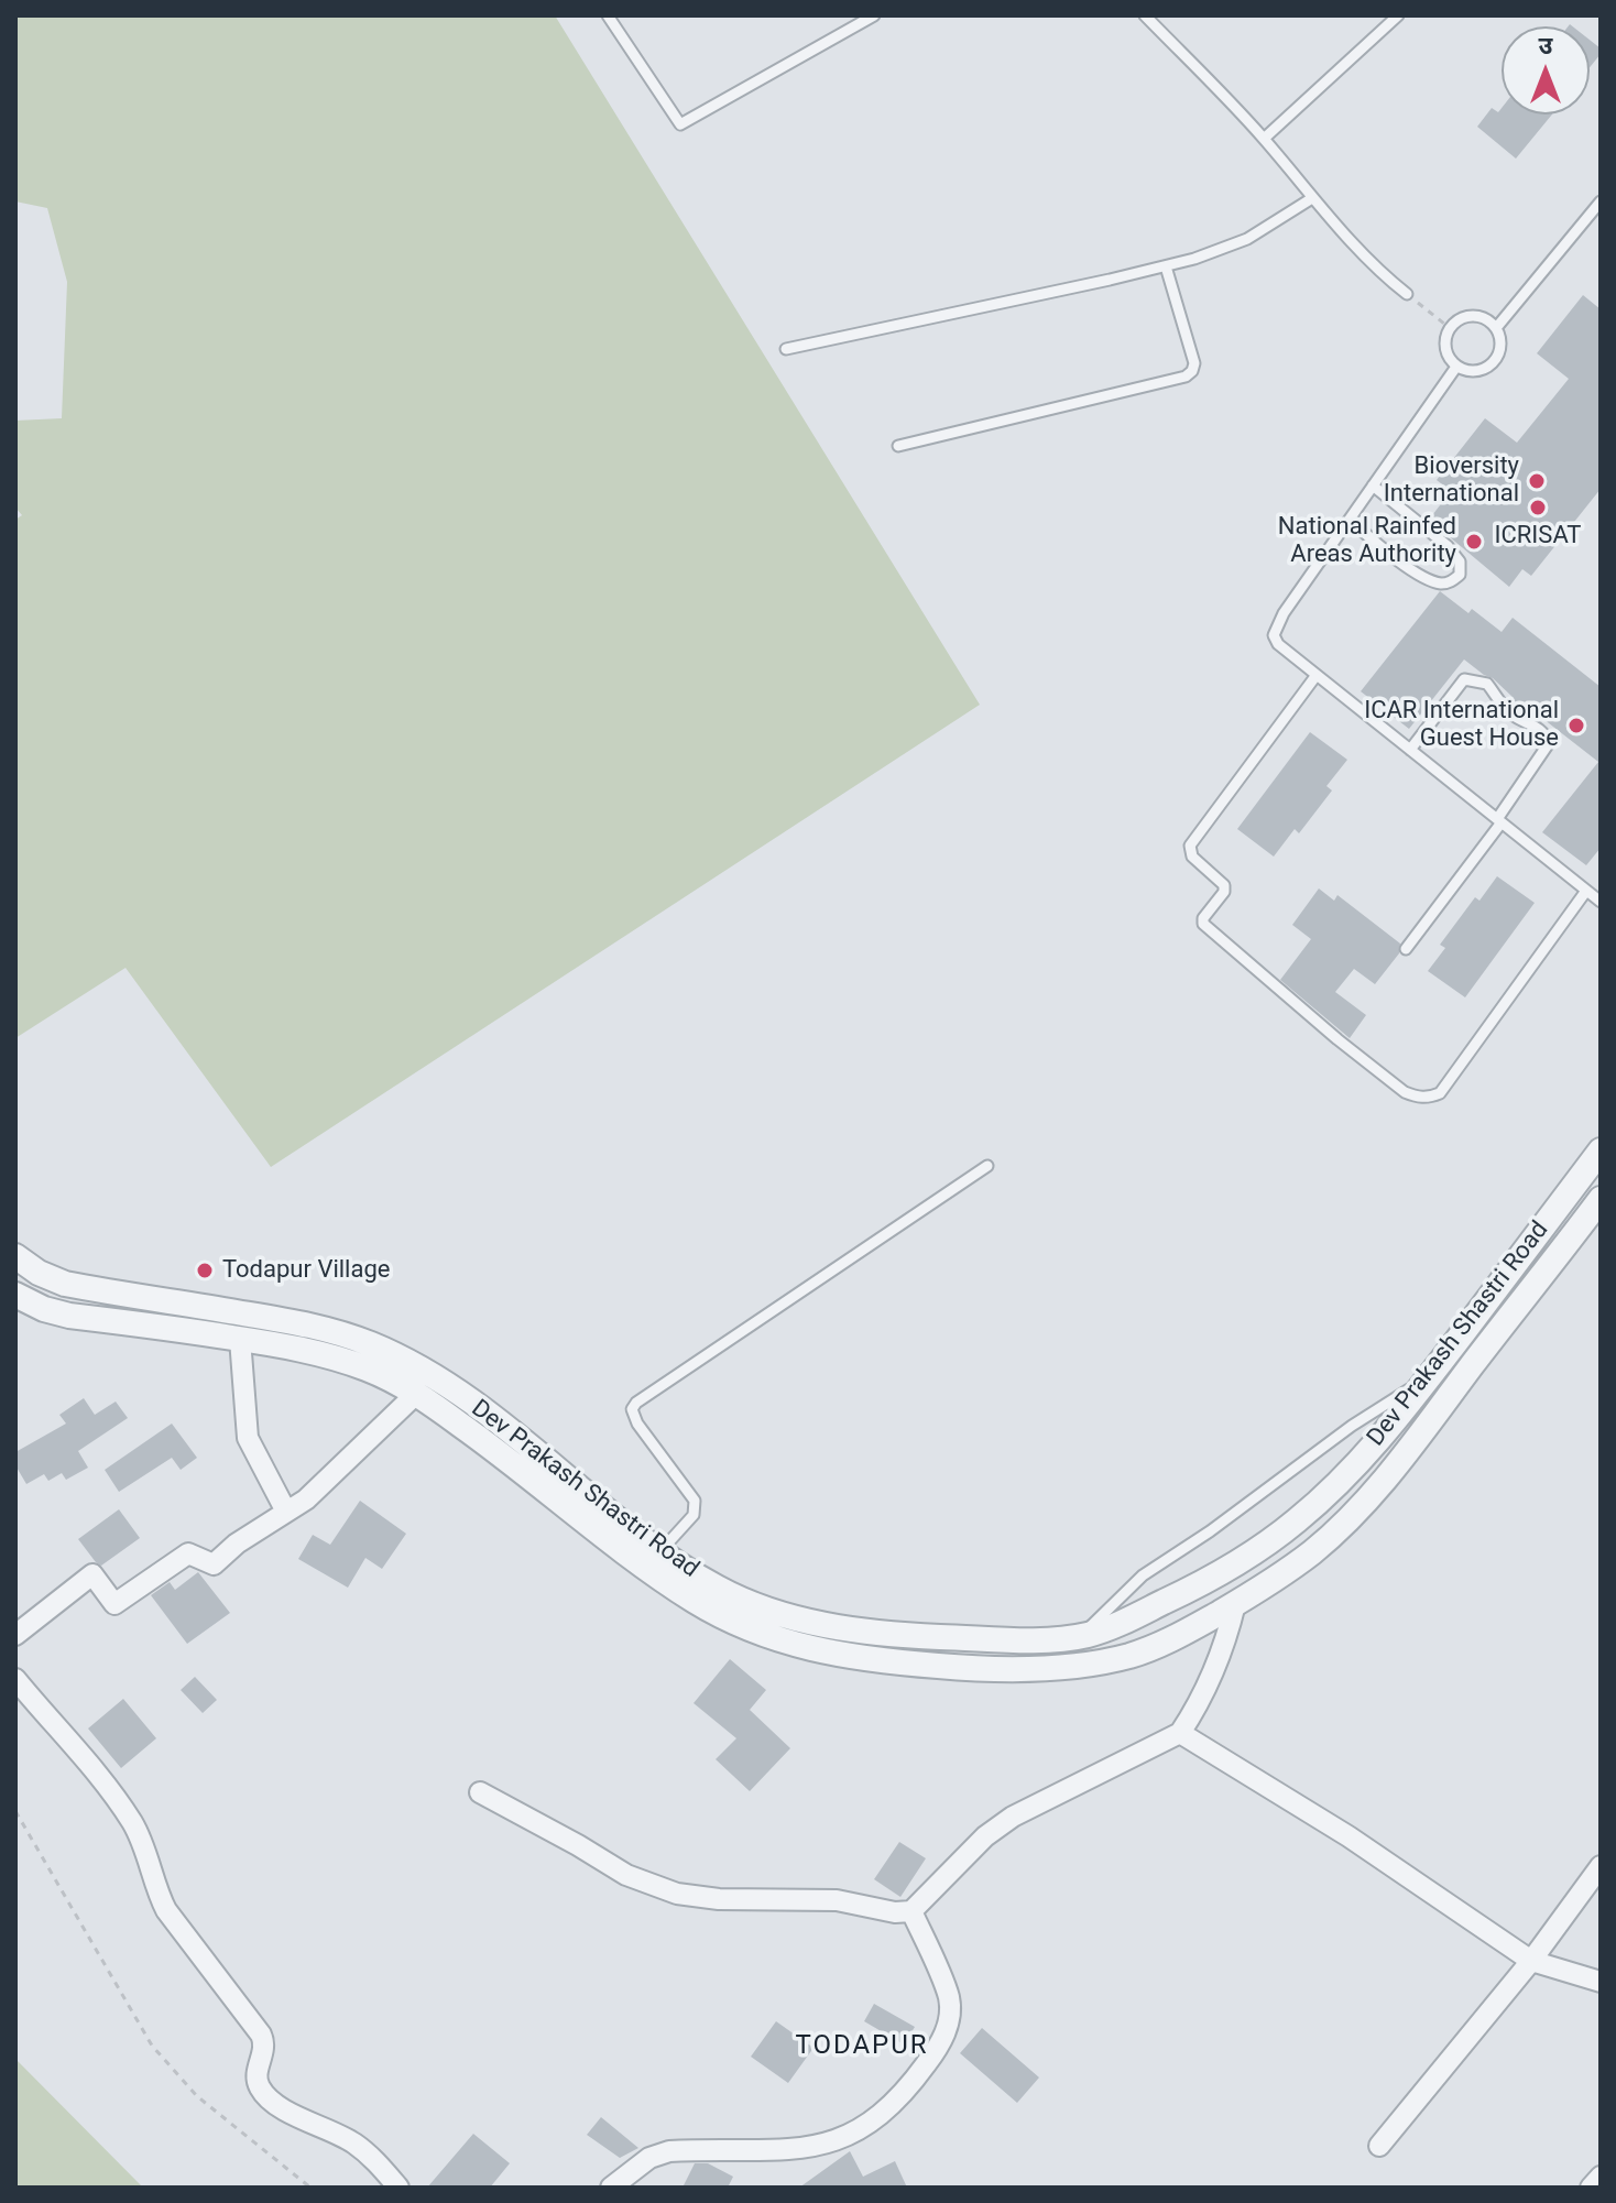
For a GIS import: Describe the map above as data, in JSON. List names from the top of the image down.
{
  "streets": {
    "street": ["Dev Prakash Shastri Road"]
  },
  "districts": ["TODAPUR"],
  "places": [
    "Bioversity International",
    "ICRISAT",
    "National Rainfed Areas Authority",
    "ICAR International Guest House",
    "Todapur Village"
  ],
  "north": "top"
}
